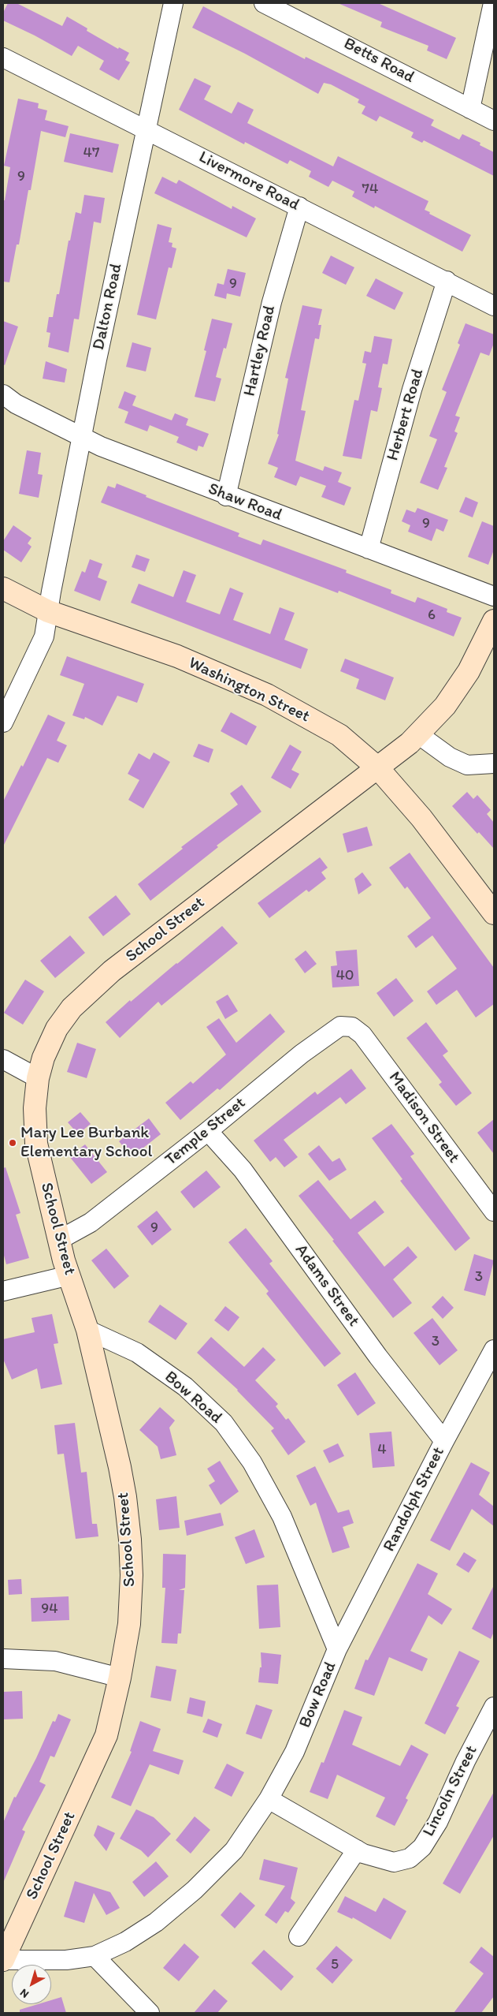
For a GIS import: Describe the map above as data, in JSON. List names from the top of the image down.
{
  "streets": {
    "street": [
      "Betts Road",
      "Livermore Road",
      "Dalton Road",
      "Hartley Road",
      "Herbert Road",
      "Shaw Road",
      "Washington Street",
      "School Street",
      "Madison Street",
      "Temple Street",
      "Adams Street",
      "Bow Road",
      "Randolph Street",
      "Lincoln Street"
    ]
  },
  "crossings": [
    ["Livermore Road", "Dalton Road"],
    ["Livermore Road", "Hartley Road"],
    ["Livermore Road", "Herbert Road"],
    ["Dalton Road", "Shaw Road"],
    ["Dalton Road", "Washington Street"],
    ["Hartley Road", "Shaw Road"],
    ["Herbert Road", "Shaw Road"],
    ["Washington Street", "School Street"],
    ["School Street", "Temple Street"],
    ["School Street", "Bow Road"],
    ["Madison Street", "Temple Street"],
    ["Temple Street", "Adams Street"],
    ["Adams Street", "Randolph Street"],
    ["Bow Road", "Randolph Street"],
    ["Bow Road", "Lincoln Street"]
  ],
  "places": ["Mary Lee Burbank Elementary School"],
  "house_numbers": [
    "47",
    "9",
    "74",
    "9",
    "9",
    "6",
    "40",
    "9",
    "3",
    "3",
    "4",
    "94",
    "5"
  ],
  "north": "bottom left"
}
